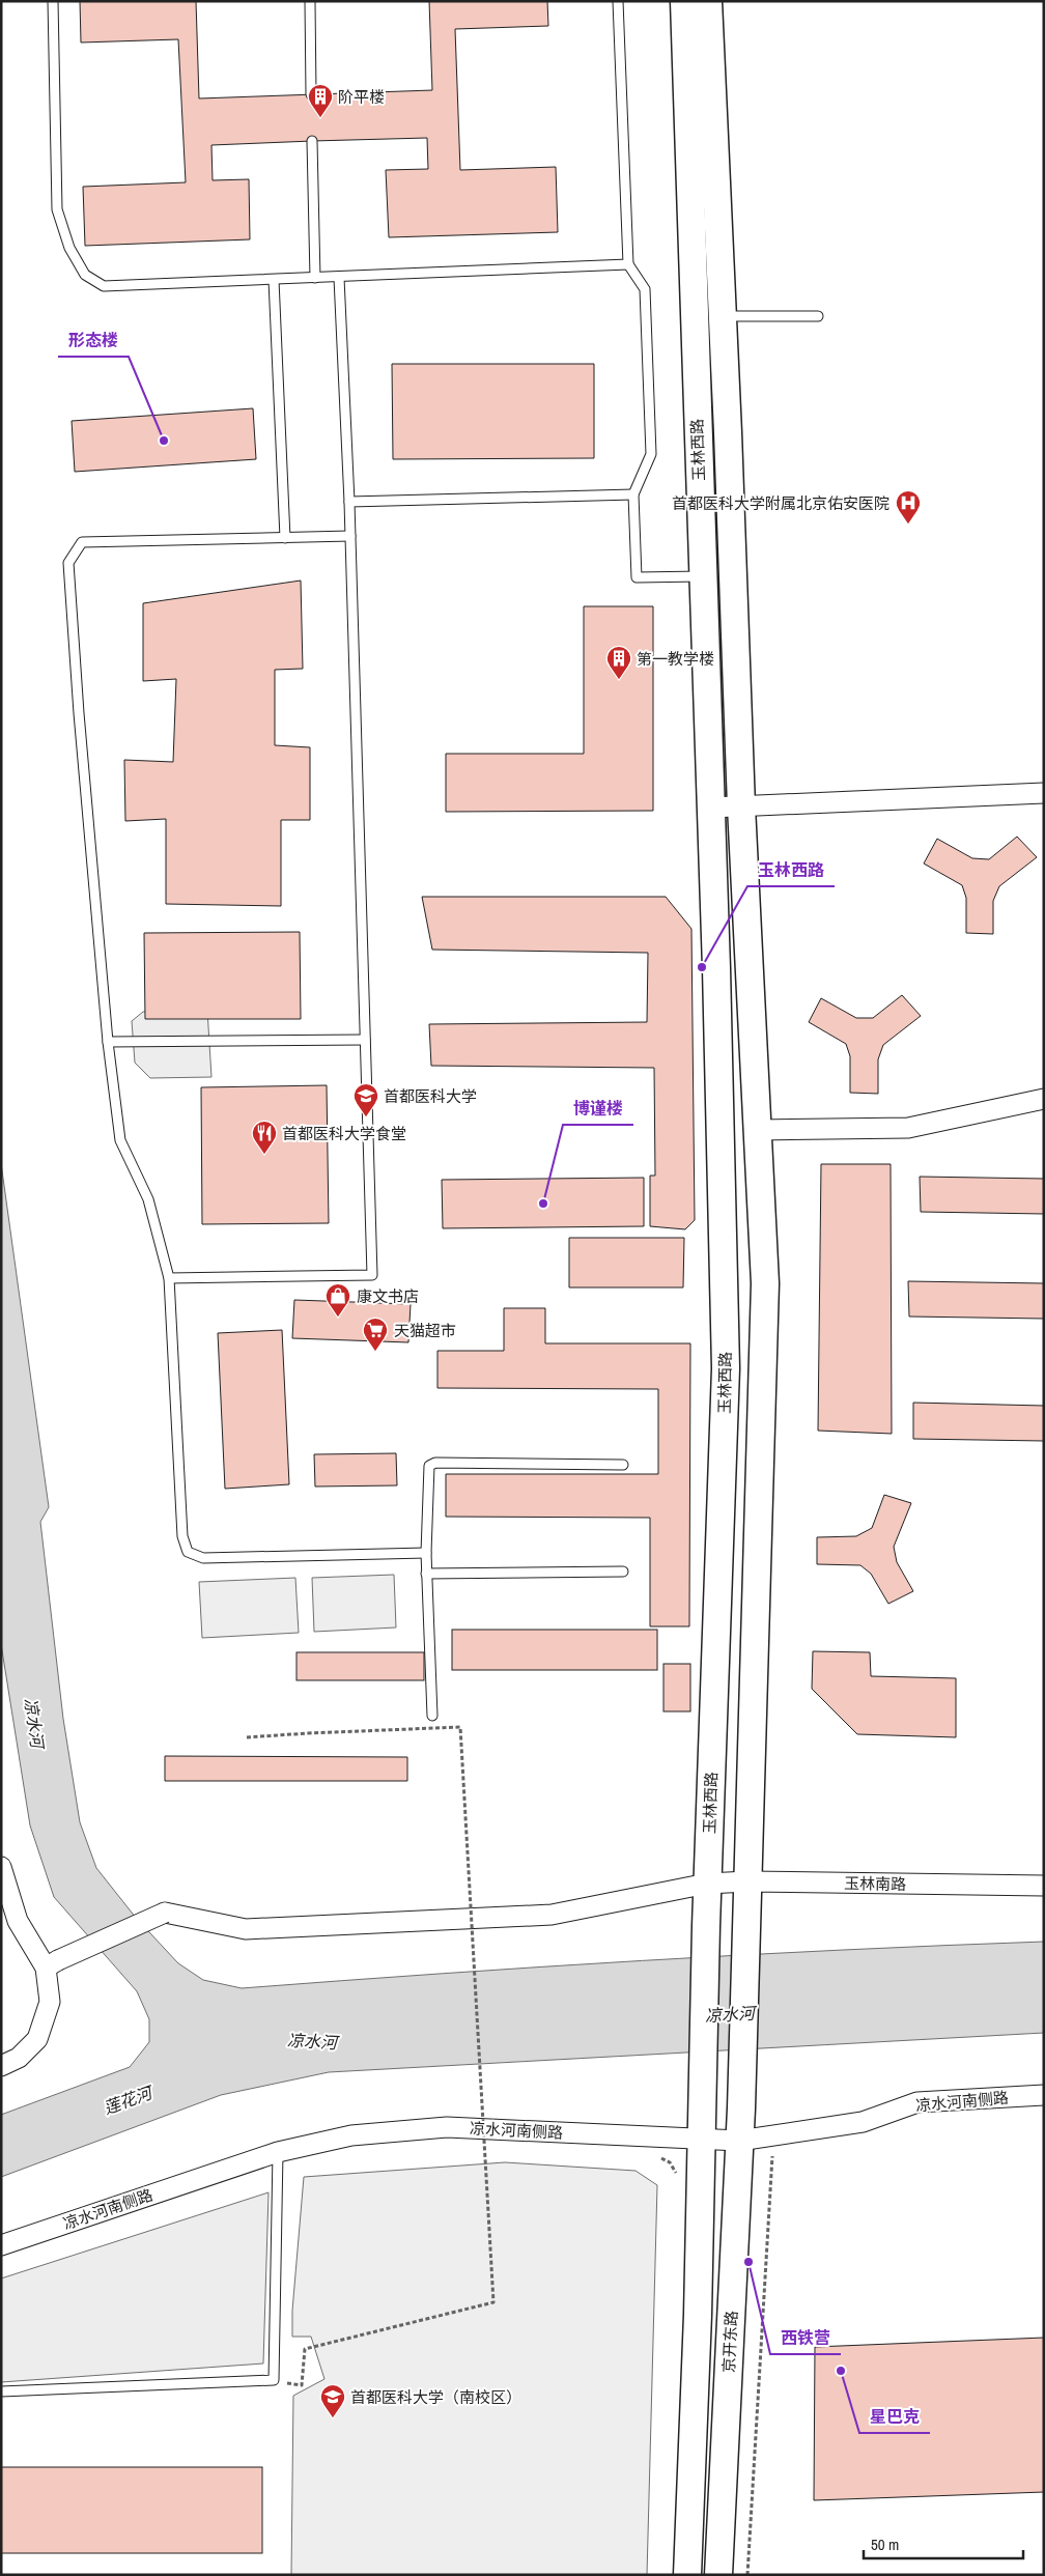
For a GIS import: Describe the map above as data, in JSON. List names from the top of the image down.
{
  "streets": {
    "street": [
      "玉林西路",
      "玉林南路",
      "凉水河南侧路",
      "京开东路"
    ]
  },
  "crossings": [
    ["玉林西路", "玉林南路"],
    ["玉林西路", "凉水河南侧路"],
    ["玉林西路", "京开东路"],
    ["凉水河南侧路", "京开东路"]
  ],
  "water": ["凉水河", "莲花河"],
  "places": {
    "building": ["阶平楼", "第一教学楼"],
    "other": [
      "形态楼",
      "玉林西路",
      "博谨楼",
      "西铁营",
      "星巴克"
    ],
    "hospital": ["首都医科大学附属北京佑安医院"],
    "school or university": ["首都医科大学", "首都医科大学（南校区）"],
    "restaurant": ["首都医科大学食堂"],
    "shop": ["康文书店"],
    "supermarket": ["天猫超市"]
  },
  "scale_bar": "50 m"
}
